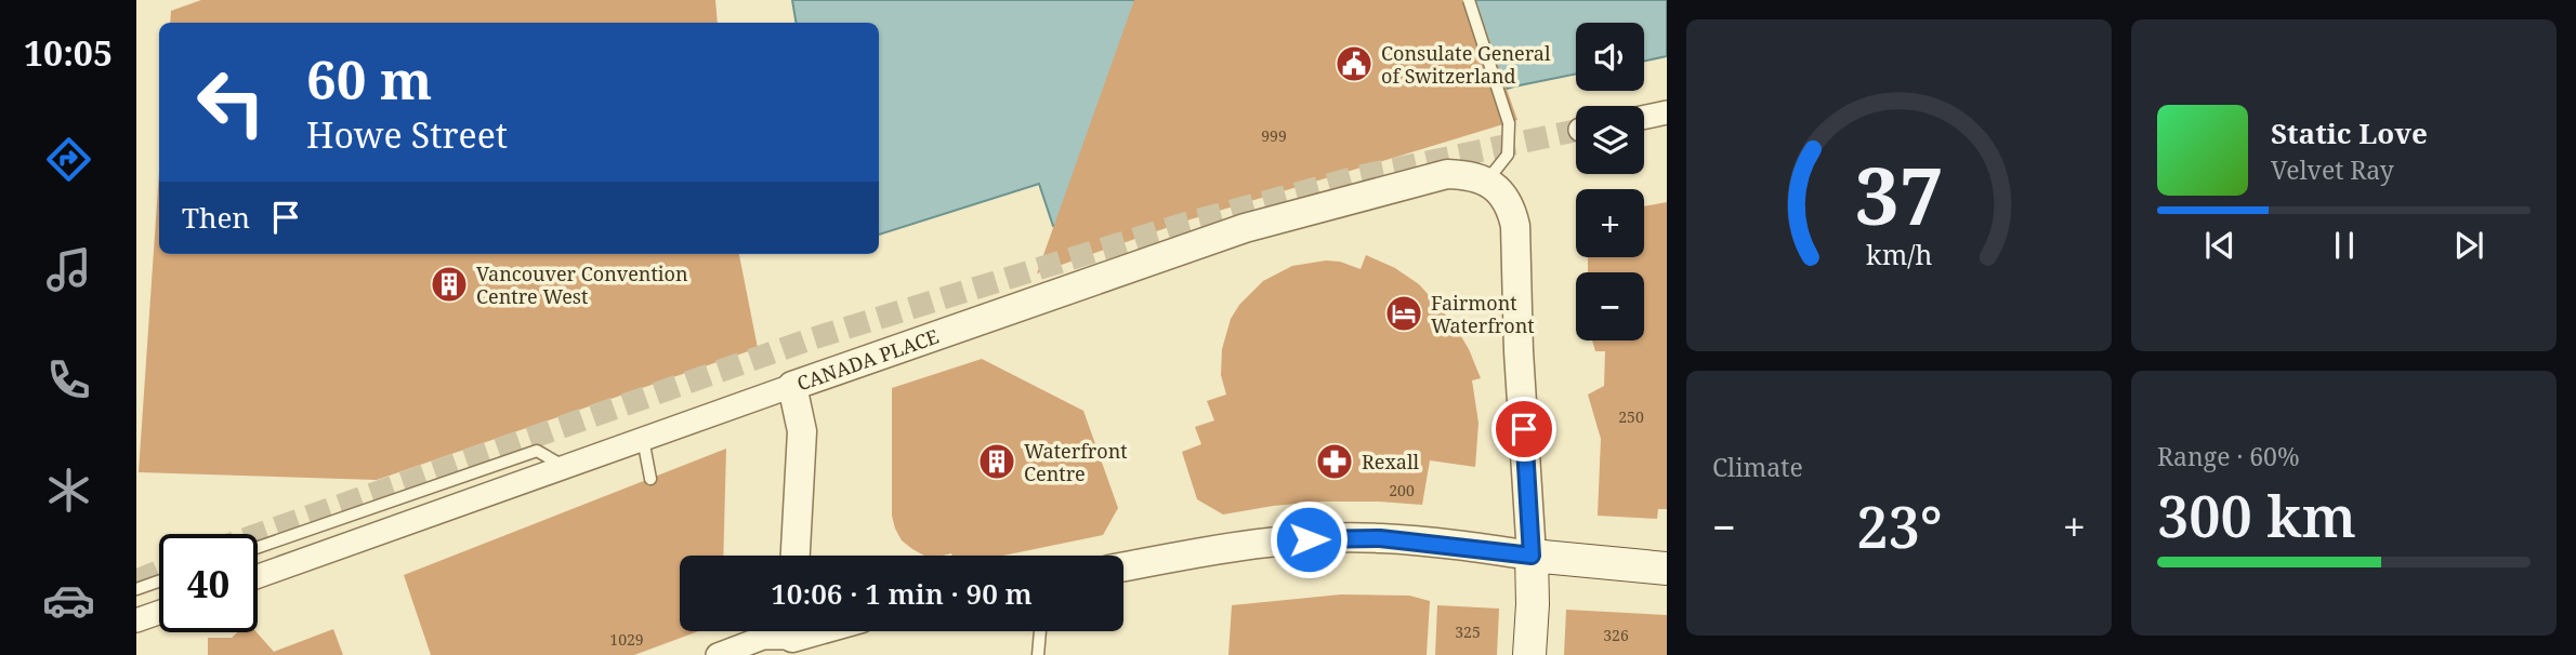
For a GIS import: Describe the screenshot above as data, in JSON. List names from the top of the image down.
{
  "streets": {
    "street": ["CANADA PLACE"]
  },
  "places": {
    "public building": ["Consulate General of Switzerland"],
    "building": ["Vancouver Convention Centre West", "Waterfront Centre"],
    "hotel": ["Fairmont Waterfront"],
    "pharmacy": ["Rexall"]
  },
  "house_numbers": [
    "999",
    "250",
    "200",
    "325",
    "326",
    "1029"
  ],
  "page": {
    "tabs": "10:05",
    "map_buttons": ["+", "−"],
    "turn": ["60 m", "Howe Street"],
    "song": ["Static Love", "Velvet Ray"],
    "then": "Then",
    "tile": [
      "Climate",
      ["Range · 60%", "300 km"]
    ],
    "heat": ["−", "23°", "+"],
    "limit": "40",
    "trip": "10:06 · 1 min · 90 m",
    "gauge": ["37", "km/h"]
  }
}
